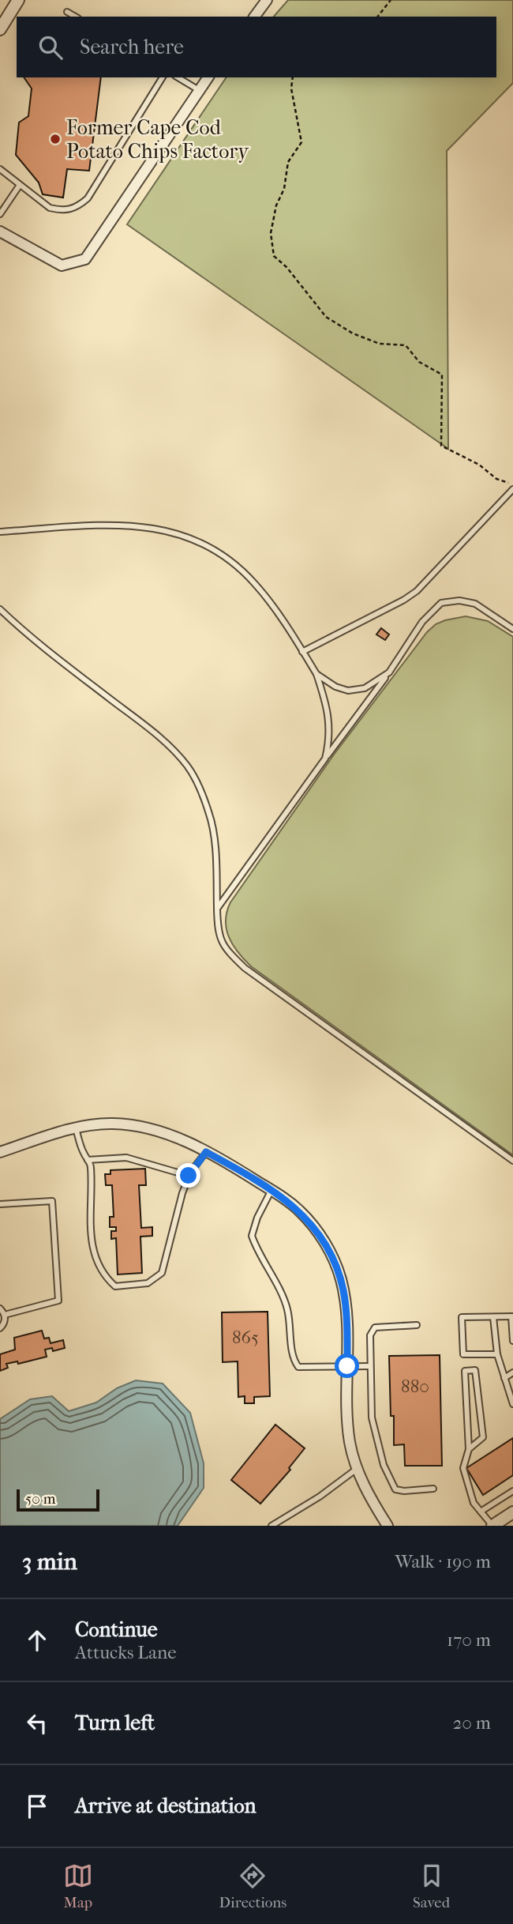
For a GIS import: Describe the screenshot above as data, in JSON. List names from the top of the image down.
{
  "places": ["Former Cape Cod Potato Chips Factory"],
  "house_numbers": ["865", "880"],
  "scale_bar": "50 m",
  "page": {
    "search": "Search here",
    "scale": "50 m",
    "heading": ["3 min", "Walk · 190 m"],
    "list": [
      ["Continue", "Attucks Lane", "170 m"],
      ["Turn left", "20 m"],
      "Arrive at destination"
    ],
    "nav": ["Map", "Directions", "Saved"]
  }
}
